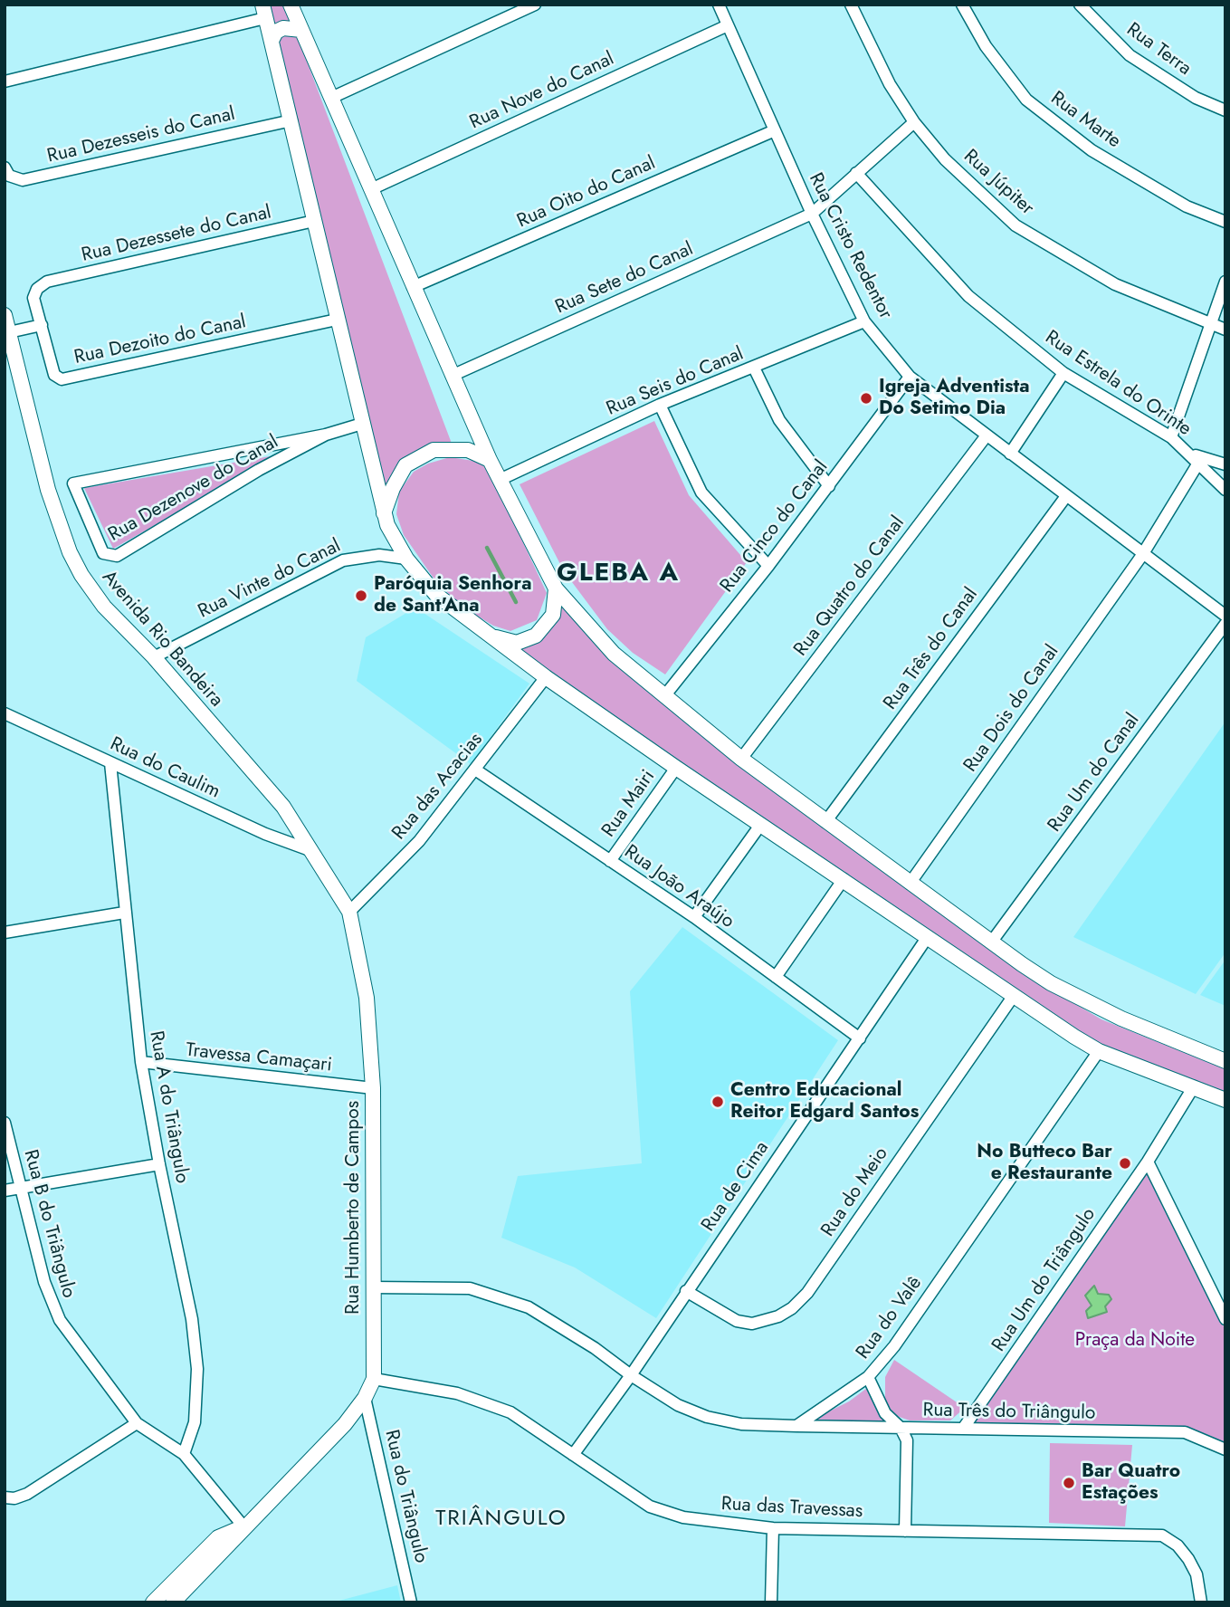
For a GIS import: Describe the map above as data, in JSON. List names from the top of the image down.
{
  "streets": {
    "street": [
      "Rua Terra",
      "Rua Nove do Canal",
      "Rua Marte",
      "Rua Dezesseis do Canal",
      "Rua Júpiter",
      "Rua Oito do Canal",
      "Rua Dezessete do Canal",
      "Rua Cristo Redentor",
      "Rua Sete do Canal",
      "Rua Dezoito do Canal",
      "Rua Seis do Canal",
      "Rua Estrela do Orinte",
      "Rua Dezenove do Canal",
      "Rua Cinco do Canal",
      "Rua Vinte do Canal",
      "Rua Quatro do Canal",
      "Avenida Rio Bandeira",
      "Rua Três do Canal",
      "Rua Dois do Canal",
      "Rua do Caulim",
      "Rua Um do Canal",
      "Rua das Acacias",
      "Rua Mairi",
      "Rua João Araújo",
      "Travessa Camaçari",
      "Rua A do Triângulo",
      "Rua de Cima",
      "Rua do Meio",
      "Rua Humberto de Campos",
      "Rua B do Triângulo",
      "Rua Um do Triângulo",
      "Rua do Valê",
      "Rua Três do Triângulo",
      "Rua do Triângulo",
      "Rua das Travessas"
    ]
  },
  "crossings": [
    ["Rua Nove do Canal", "Rua Cristo Redentor"],
    ["Rua Júpiter", "Rua Sete do Canal"],
    ["Rua Oito do Canal", "Rua Cristo Redentor"],
    ["Rua Dezessete do Canal", "Rua Dezoito do Canal"],
    ["Rua Cristo Redentor", "Rua Sete do Canal"],
    ["Rua Cristo Redentor", "Rua Seis do Canal"],
    ["Rua Cristo Redentor", "Rua Cinco do Canal"],
    ["Rua Cristo Redentor", "Rua Quatro do Canal"],
    ["Rua Cristo Redentor", "Rua Três do Canal"],
    ["Rua Cristo Redentor", "Rua Dois do Canal"],
    ["Rua Sete do Canal", "Rua Estrela do Orinte"],
    ["Rua Estrela do Orinte", "Rua Dois do Canal"],
    ["Rua Vinte do Canal", "Avenida Rio Bandeira"],
    ["Avenida Rio Bandeira", "Rua do Caulim"],
    ["Avenida Rio Bandeira", "Rua Humberto de Campos"],
    ["Rua do Caulim", "Rua A do Triângulo"],
    ["Rua do Caulim", "Rua Humberto de Campos"],
    ["Rua das Acacias", "Rua João Araújo"],
    ["Rua das Acacias", "Rua Humberto de Campos"],
    ["Rua Mairi", "Rua João Araújo"],
    ["Rua João Araújo", "Rua de Cima"],
    ["Travessa Camaçari", "Rua A do Triângulo"],
    ["Travessa Camaçari", "Rua Humberto de Campos"],
    ["Rua A do Triângulo", "Rua B do Triângulo"],
    ["Rua de Cima", "Rua do Meio"],
    ["Rua de Cima", "Rua das Travessas"],
    ["Rua Humberto de Campos", "Rua B do Triângulo"],
    ["Rua Humberto de Campos", "Rua do Triângulo"],
    ["Rua Humberto de Campos", "Rua das Travessas"],
    ["Rua Um do Triângulo", "Rua Três do Triângulo"],
    ["Rua do Valê", "Rua Três do Triângulo"]
  ],
  "districts": ["GLEBA A", "TRIÂNGULO"],
  "parks": ["Praça da Noite"],
  "places": [
    "Igreja Adventista Do Setimo Dia",
    "Paróquia Senhora de Sant'Ana",
    "Centro Educacional Reitor Edgard Santos",
    "No Butteco Bar e Restaurante",
    "Bar Quatro Estações"
  ]
}
